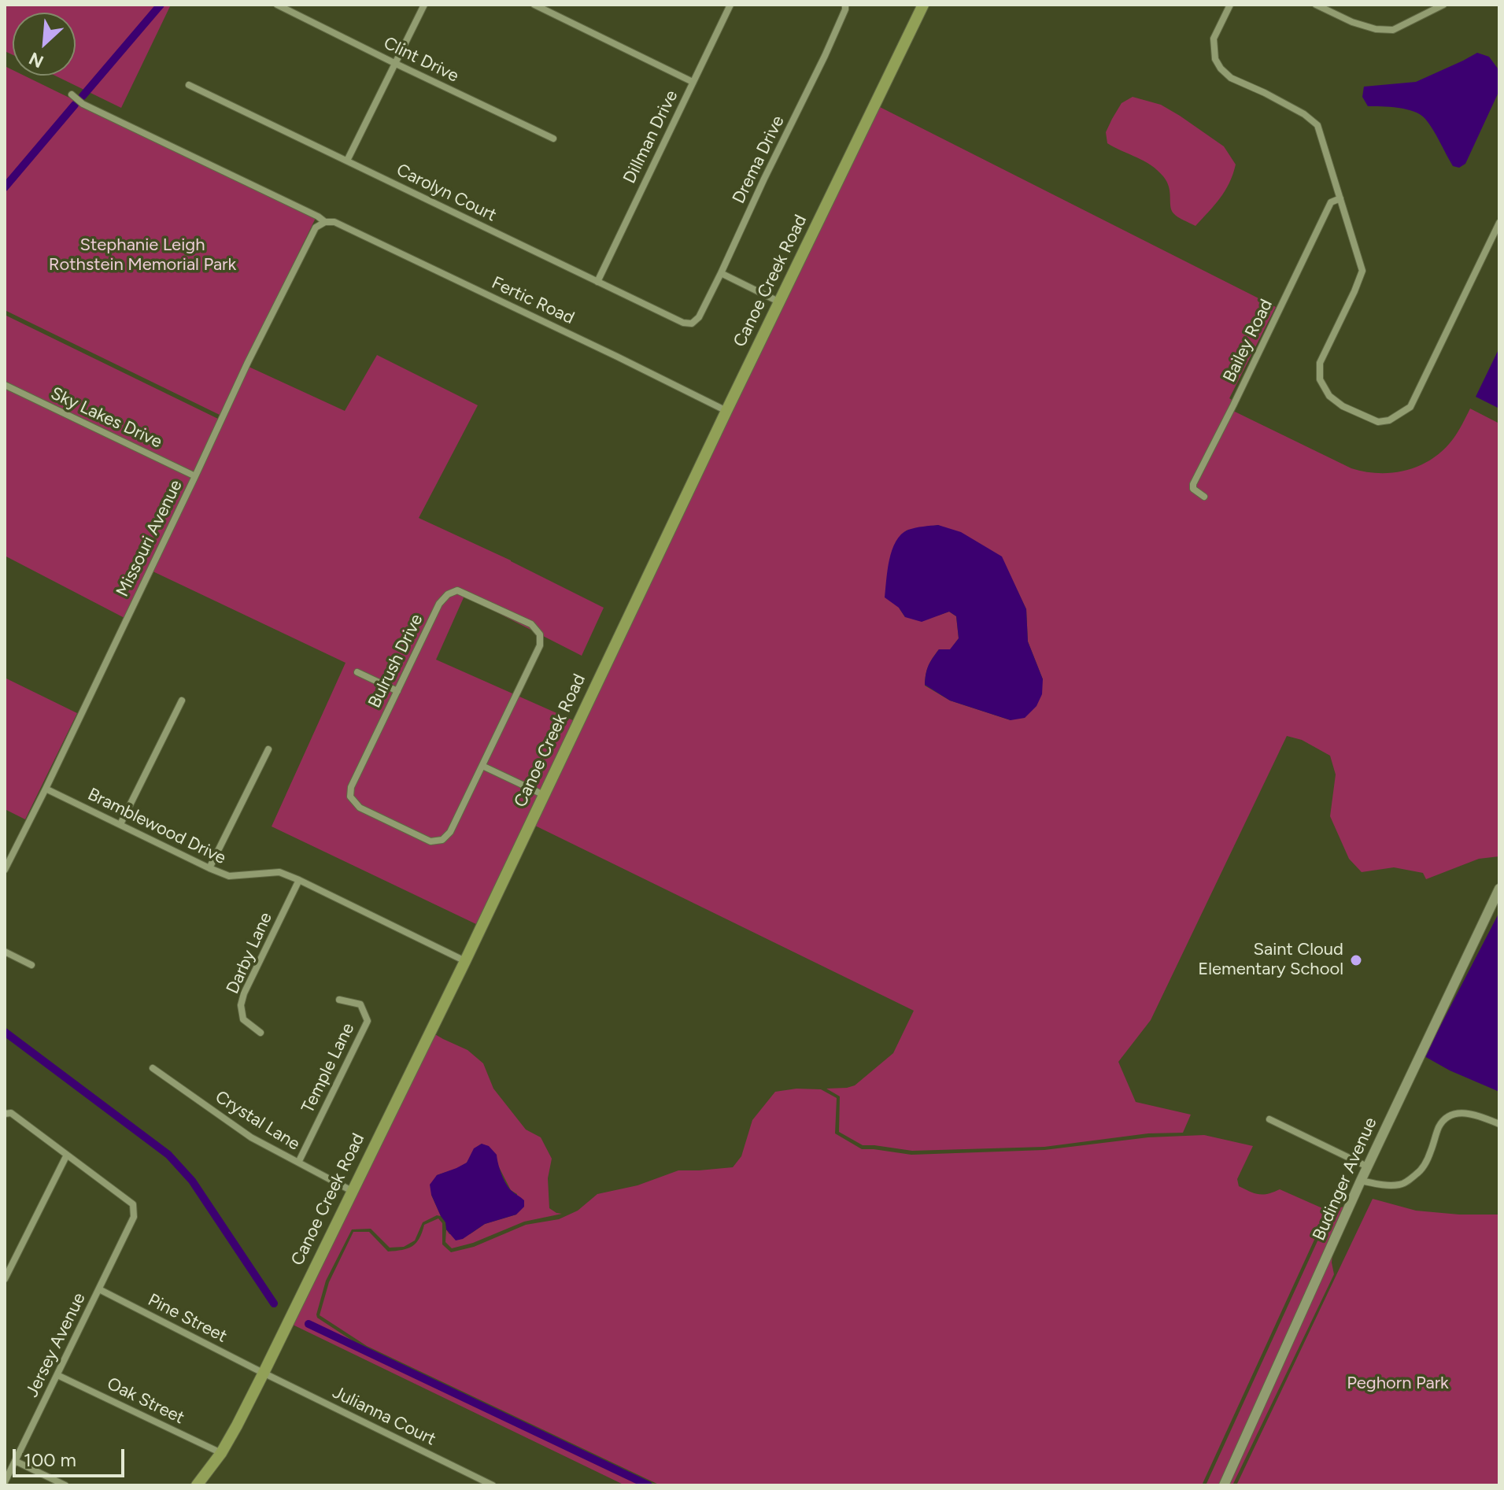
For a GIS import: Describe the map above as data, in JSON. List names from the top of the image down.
{
  "streets": {
    "main road": ["Canoe Creek Road"],
    "street": [
      "Clint Drive",
      "Dillman Drive",
      "Drema Drive",
      "Carolyn Court",
      "Fertic Road",
      "Bailey Road",
      "Sky Lakes Drive",
      "Missouri Avenue",
      "Bulrush Drive",
      "Bramblewood Drive",
      "Darby Lane",
      "Temple Lane",
      "Crystal Lane",
      "Budinger Avenue",
      "Pine Street",
      "Jersey Avenue",
      "Oak Street",
      "Julianna Court"
    ]
  },
  "crossings": [
    ["Dillman Drive", "Carolyn Court"],
    ["Drema Drive", "Carolyn Court"],
    ["Canoe Creek Road", "Fertic Road"],
    ["Canoe Creek Road", "Bramblewood Drive"],
    ["Canoe Creek Road", "Crystal Lane"],
    ["Canoe Creek Road", "Pine Street"],
    ["Canoe Creek Road", "Oak Street"],
    ["Canoe Creek Road", "Julianna Court"],
    ["Fertic Road", "Missouri Avenue"],
    ["Sky Lakes Drive", "Missouri Avenue"],
    ["Missouri Avenue", "Bramblewood Drive"],
    ["Bramblewood Drive", "Darby Lane"],
    ["Temple Lane", "Crystal Lane"],
    ["Pine Street", "Jersey Avenue"],
    ["Pine Street", "Julianna Court"],
    ["Jersey Avenue", "Oak Street"]
  ],
  "parks": ["Stephanie Leigh Rothstein Memorial Park", "Peghorn Park"],
  "places": ["Saint Cloud Elementary School"],
  "scale_bar": "100 m",
  "north": "bottom left"
}
